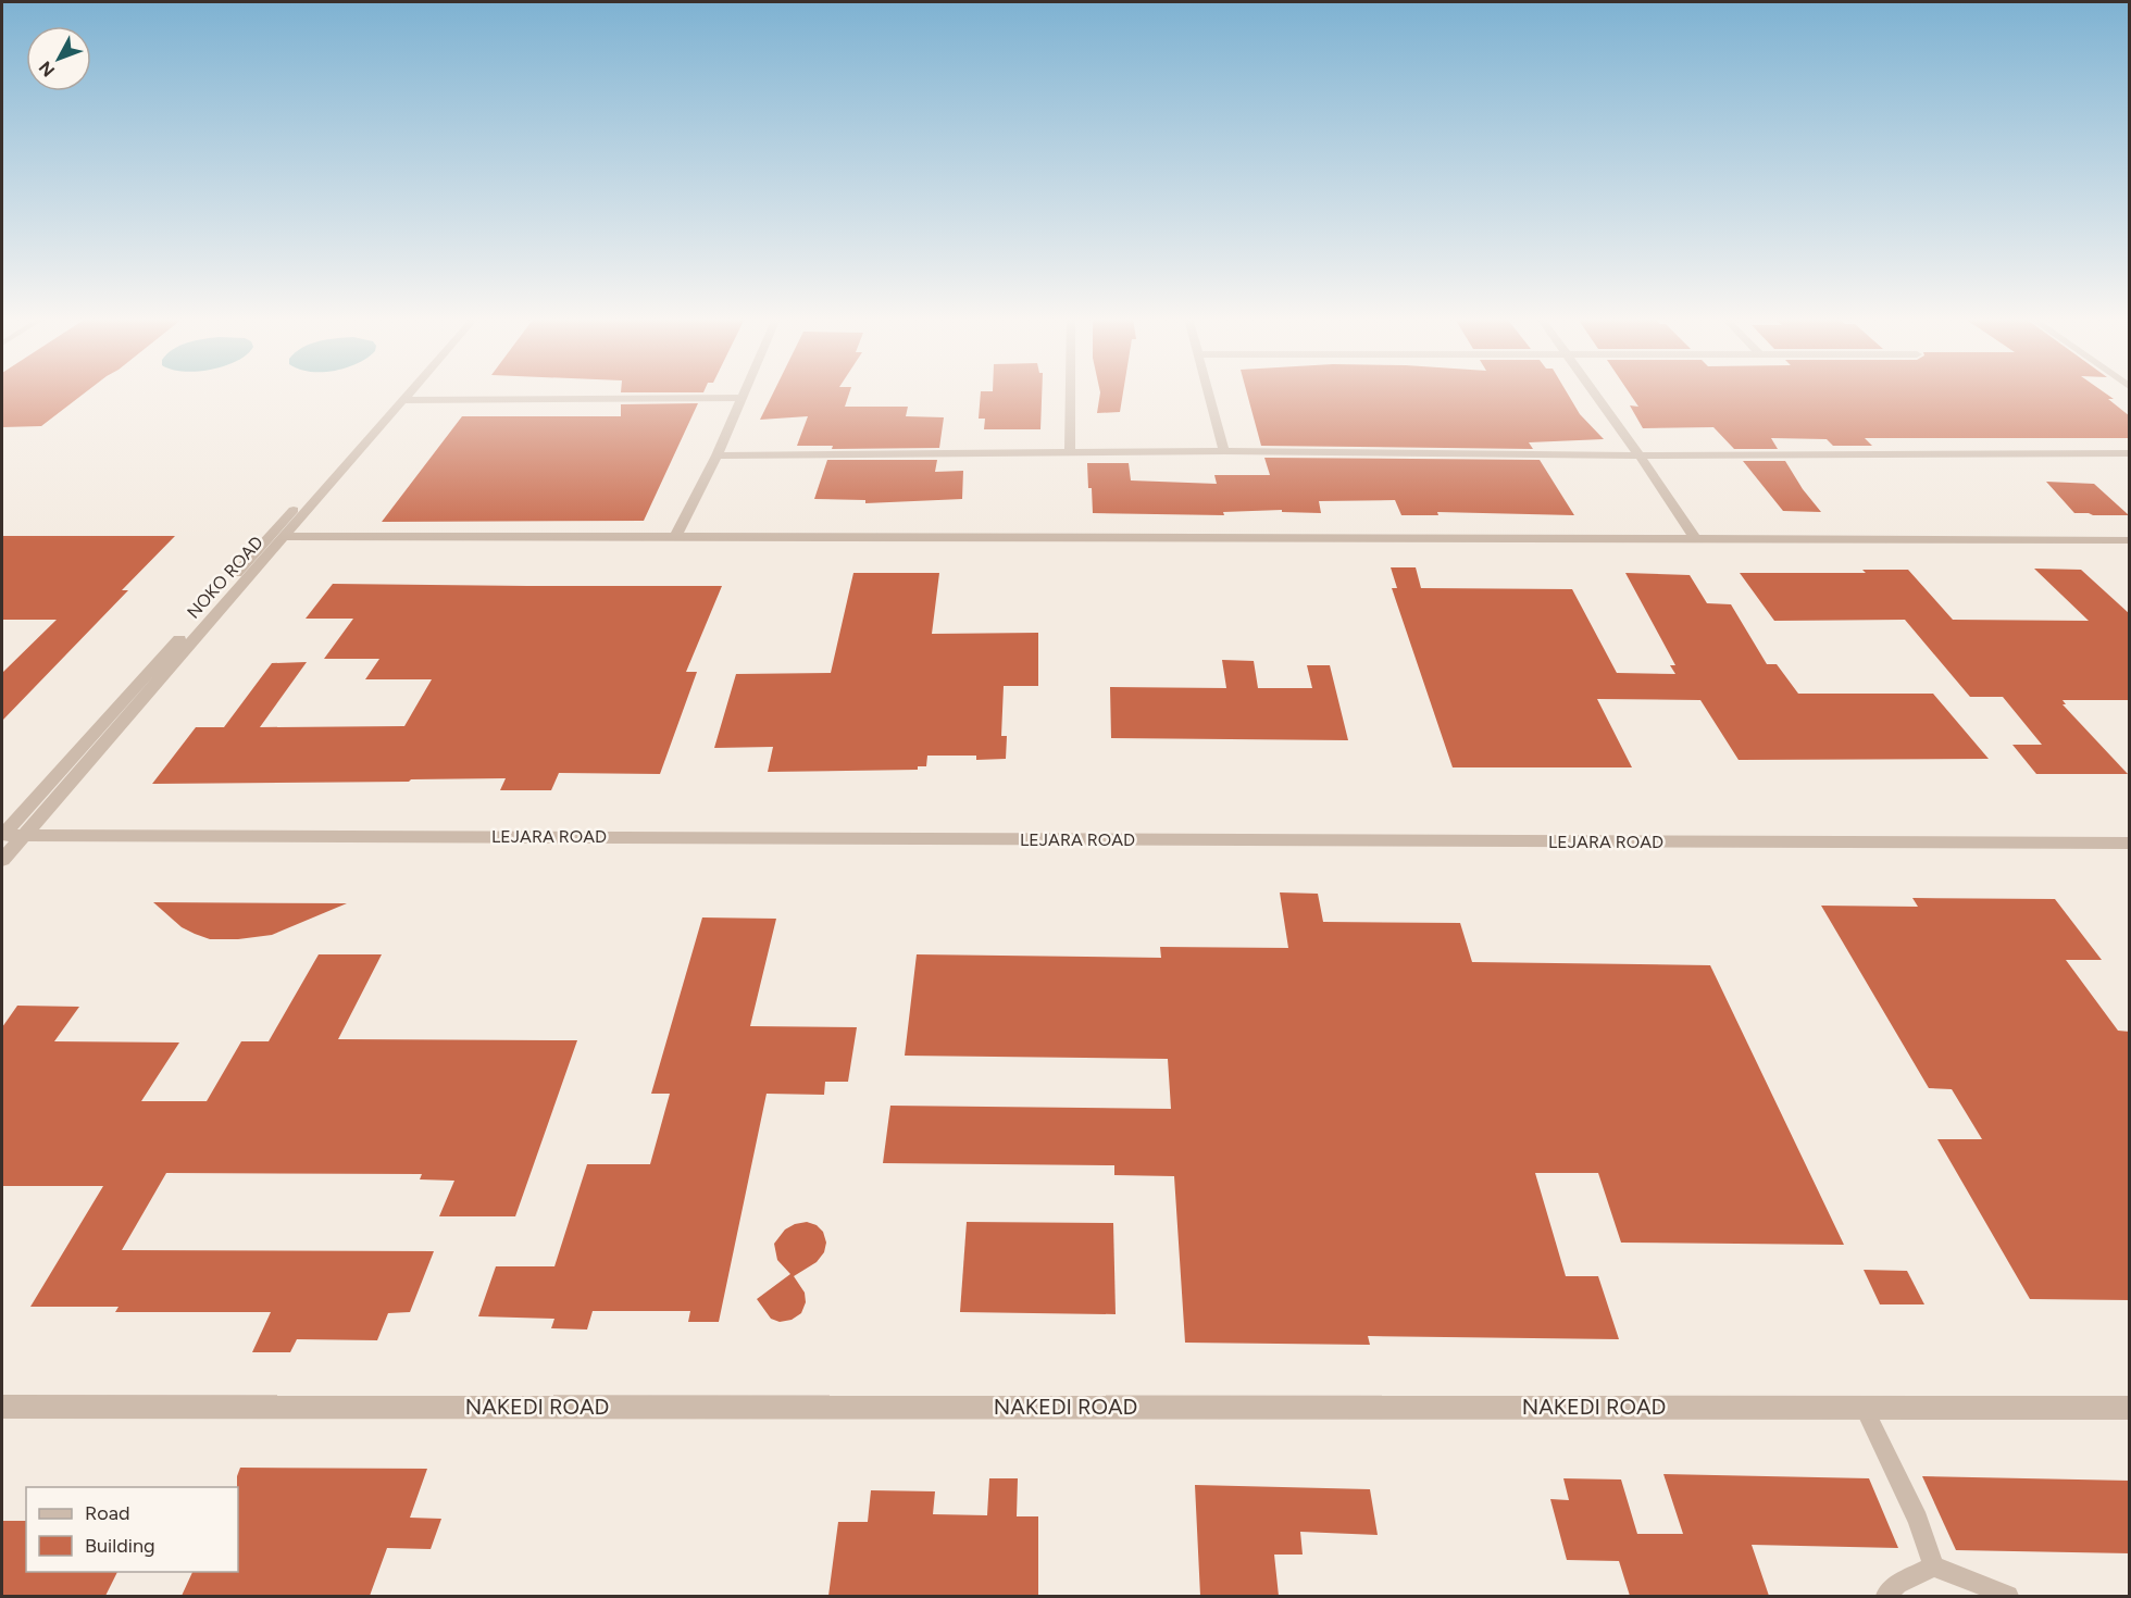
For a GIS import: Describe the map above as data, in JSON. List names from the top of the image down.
{
  "streets": {
    "street": ["NOKO ROAD", "LEJARA ROAD", "NAKEDI ROAD"]
  },
  "crossings": [
    ["NOKO ROAD", "LEJARA ROAD"]
  ],
  "legend": ["Road", "Building"],
  "north": "bottom left"
}
